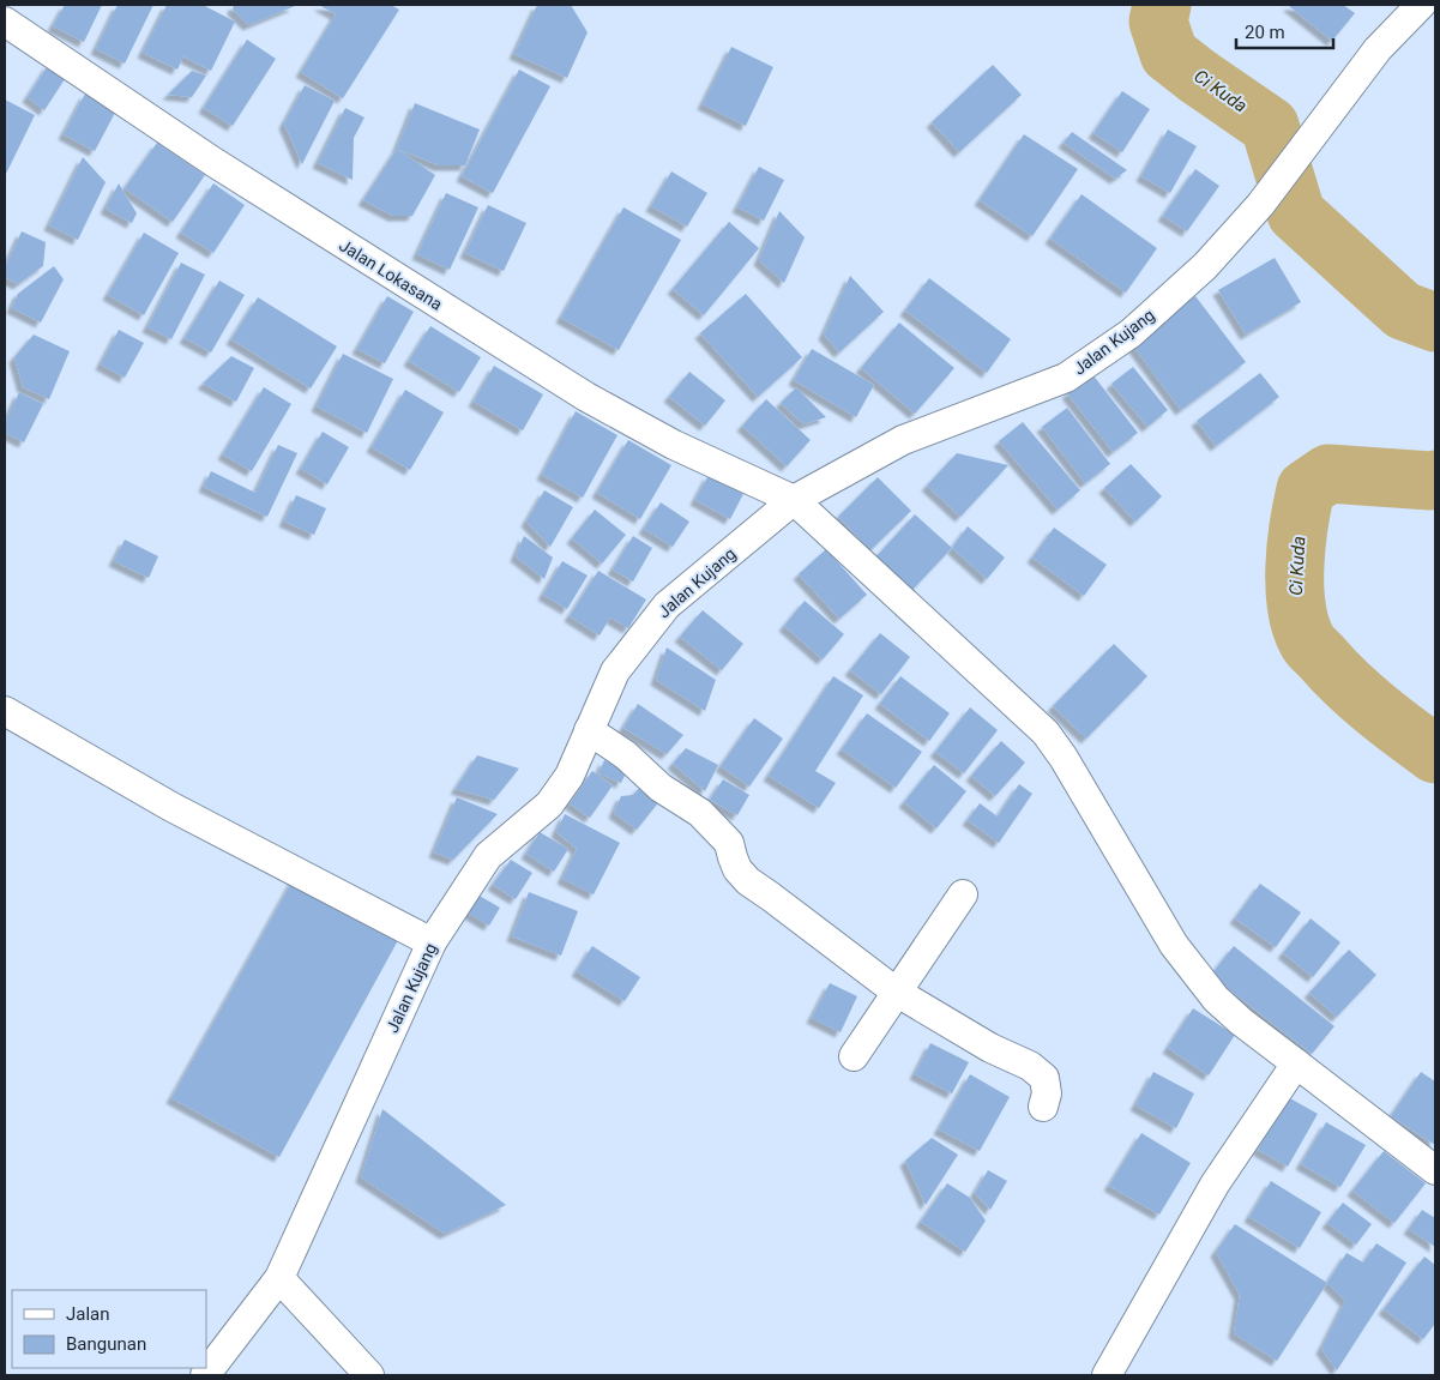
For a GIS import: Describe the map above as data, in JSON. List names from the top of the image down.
{
  "streets": {
    "street": ["Jalan Lokasana", "Jalan Kujang"]
  },
  "crossings": [
    ["Jalan Lokasana", "Jalan Kujang"]
  ],
  "water": ["Ci Kuda"],
  "legend": ["Jalan", "Bangunan"],
  "scale_bar": "20 m"
}
